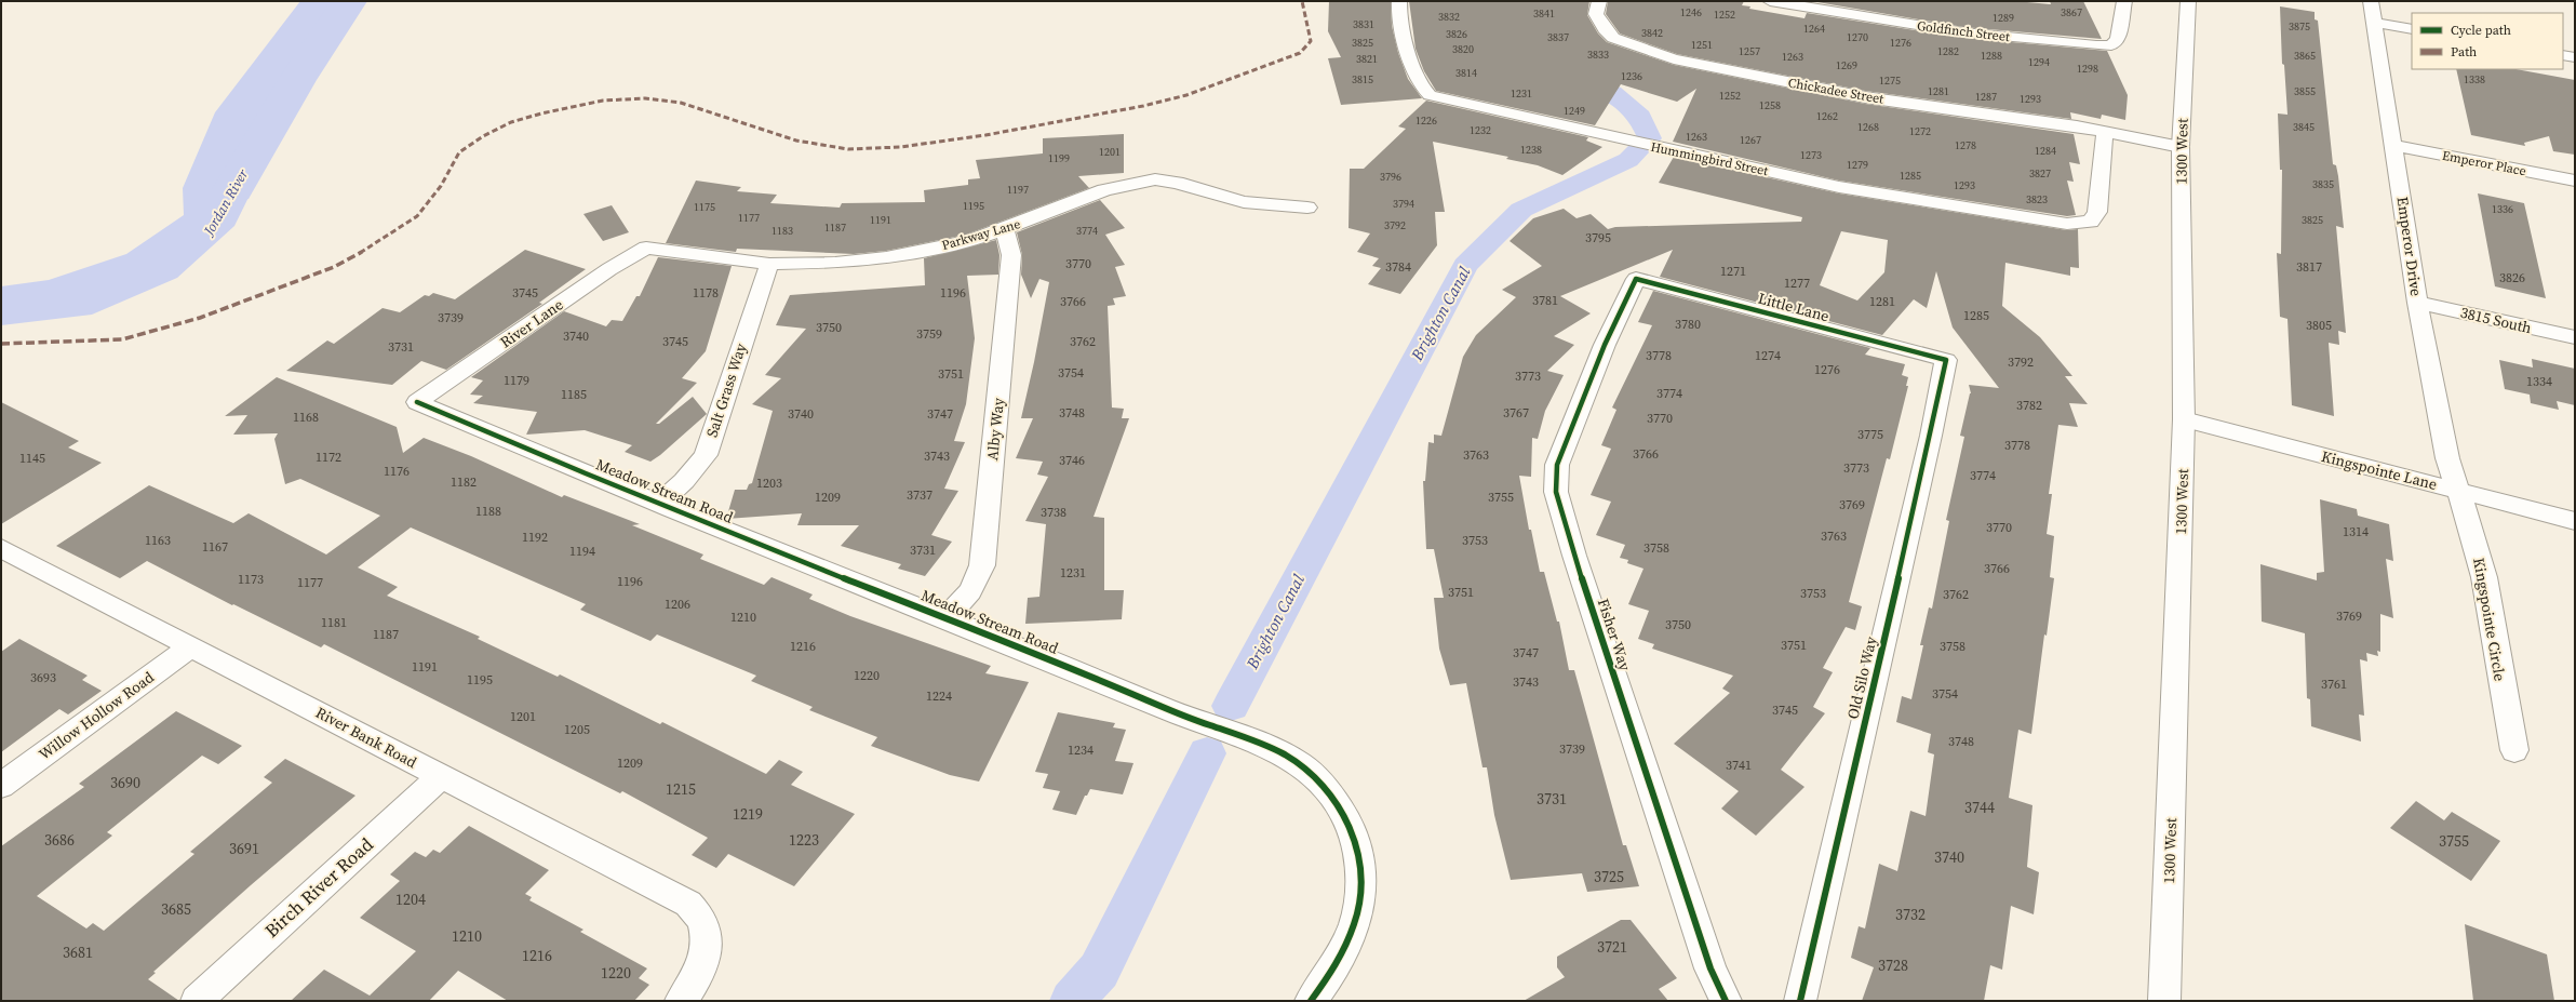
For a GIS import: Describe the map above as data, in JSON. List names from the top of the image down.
{
  "streets": {
    "street": [
      "Goldfinch Street",
      "Chickadee Street",
      "1300 West",
      "Hummingbird Street",
      "Emperor Place",
      "Parkway Lane",
      "Emperor Drive",
      "Little Lane",
      "3815 South",
      "River Lane",
      "Salt Grass Way",
      "Alby Way",
      "Kingspointe Lane",
      "Meadow Stream Road",
      "Kingspointe Circle",
      "Fisher Way",
      "Old Silo Way",
      "Willow Hollow Road",
      "River Bank Road",
      "Birch River Road"
    ]
  },
  "crossings": [
    ["Chickadee Street", "1300 West"],
    ["Chickadee Street", "Hummingbird Street"],
    ["1300 West", "Kingspointe Lane"],
    ["Emperor Place", "Emperor Drive"],
    ["Parkway Lane", "River Lane"],
    ["Parkway Lane", "Salt Grass Way"],
    ["Parkway Lane", "Alby Way"],
    ["Emperor Drive", "3815 South"],
    ["Emperor Drive", "Kingspointe Lane"],
    ["Emperor Drive", "Kingspointe Circle"],
    ["Little Lane", "Fisher Way"],
    ["Little Lane", "Old Silo Way"],
    ["River Lane", "Meadow Stream Road"],
    ["Salt Grass Way", "Meadow Stream Road"],
    ["Alby Way", "Meadow Stream Road"],
    ["Kingspointe Lane", "Kingspointe Circle"],
    ["Willow Hollow Road", "River Bank Road"],
    ["River Bank Road", "Birch River Road"]
  ],
  "water": ["Jordan River", "Brighton Canal"],
  "house_numbers": [
    "1246",
    "3867",
    "3841",
    "1252",
    "3832",
    "1289",
    "3831",
    "3875",
    "1264",
    "3842",
    "3826",
    "3837",
    "1270",
    "3825",
    "1276",
    "1251",
    "3820",
    "1257",
    "1282",
    "3833",
    "1288",
    "3865",
    "1263",
    "3821",
    "1294",
    "1269",
    "1298",
    "3814",
    "1236",
    "3815",
    "1338",
    "1275",
    "1281",
    "3855",
    "1231",
    "1252",
    "1287",
    "1293",
    "1258",
    "1249",
    "1262",
    "1226",
    "1268",
    "3845",
    "1232",
    "1272",
    "1263",
    "1267",
    "1278",
    "1238",
    "1284",
    "1201",
    "1273",
    "1199",
    "1279",
    "3827",
    "1285",
    "3796",
    "3835",
    "1293",
    "1197",
    "3823",
    "3794",
    "1195",
    "1175",
    "1336",
    "1177",
    "1191",
    "3825",
    "3792",
    "1187",
    "1183",
    "3774",
    "3795",
    "3770",
    "3784",
    "3817",
    "1271",
    "3826",
    "1277",
    "3745",
    "1178",
    "1196",
    "3781",
    "3766",
    "1281",
    "1285",
    "3739",
    "3780",
    "3805",
    "3750",
    "3759",
    "3740",
    "3745",
    "3762",
    "3731",
    "3778",
    "1274",
    "3792",
    "1276",
    "3754",
    "3751",
    "3773",
    "1179",
    "1334",
    "3774",
    "1185",
    "3782",
    "3748",
    "3767",
    "3740",
    "3747",
    "1168",
    "3770",
    "3775",
    "3778",
    "3766",
    "3763",
    "3743",
    "1172",
    "1145",
    "3746",
    "3773",
    "1176",
    "3774",
    "1182",
    "1203",
    "3737",
    "1209",
    "3755",
    "3769",
    "1188",
    "3738",
    "3770",
    "1314",
    "3763",
    "1192",
    "1163",
    "3753",
    "1167",
    "3758",
    "3731",
    "1194",
    "3766",
    "1231",
    "1173",
    "1196",
    "1177",
    "3751",
    "3753",
    "3762",
    "1206",
    "3769",
    "1210",
    "1181",
    "3750",
    "1187",
    "3751",
    "1216",
    "3758",
    "3747",
    "1191",
    "1220",
    "3693",
    "1195",
    "3743",
    "3761",
    "3754",
    "1224",
    "3745",
    "1201",
    "1205",
    "3748",
    "3739",
    "1234",
    "1209",
    "3741",
    "3690",
    "1215",
    "3731",
    "3744",
    "1219",
    "3686",
    "1223",
    "3755",
    "3691",
    "3740",
    "3725",
    "1204",
    "3685",
    "3732",
    "1210",
    "3721",
    "3681",
    "1216",
    "3728",
    "1220"
  ],
  "legend": ["Cycle path", "Path"]
}
